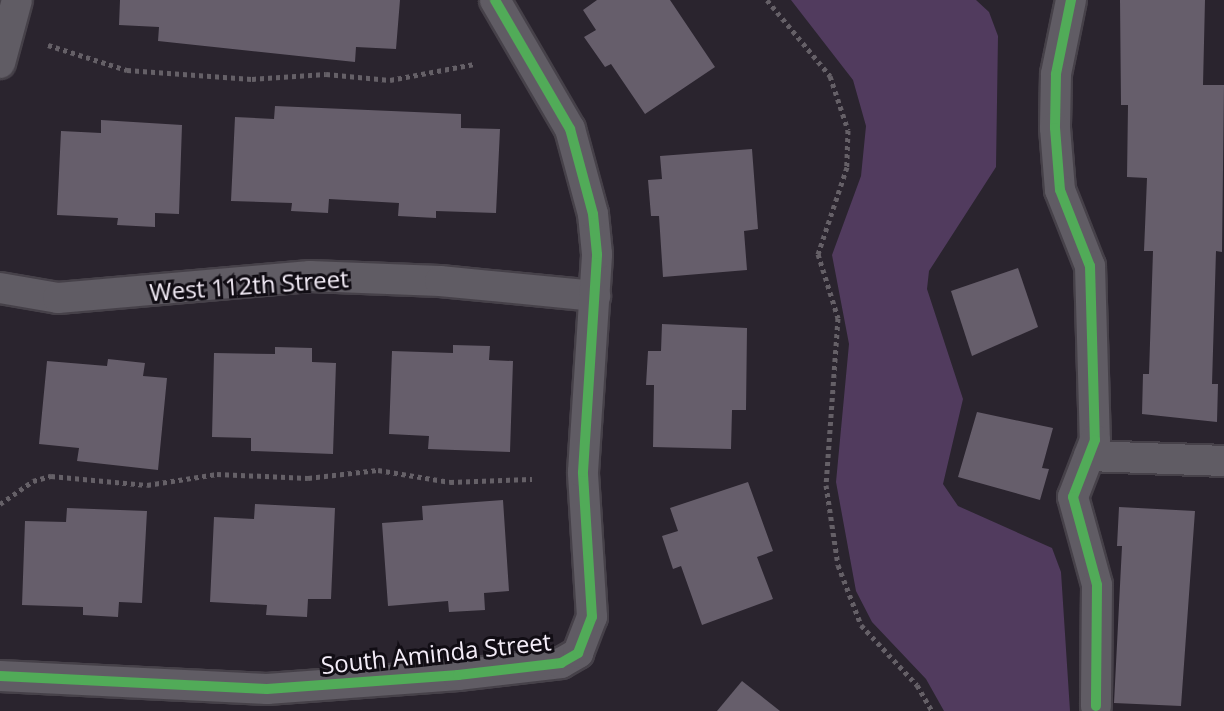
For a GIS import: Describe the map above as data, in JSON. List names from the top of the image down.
{
  "streets": {
    "street": ["West 112th Street", "South Aminda Street"]
  },
  "crossings": [
    ["West 112th Street", "South Aminda Street"]
  ]
}
